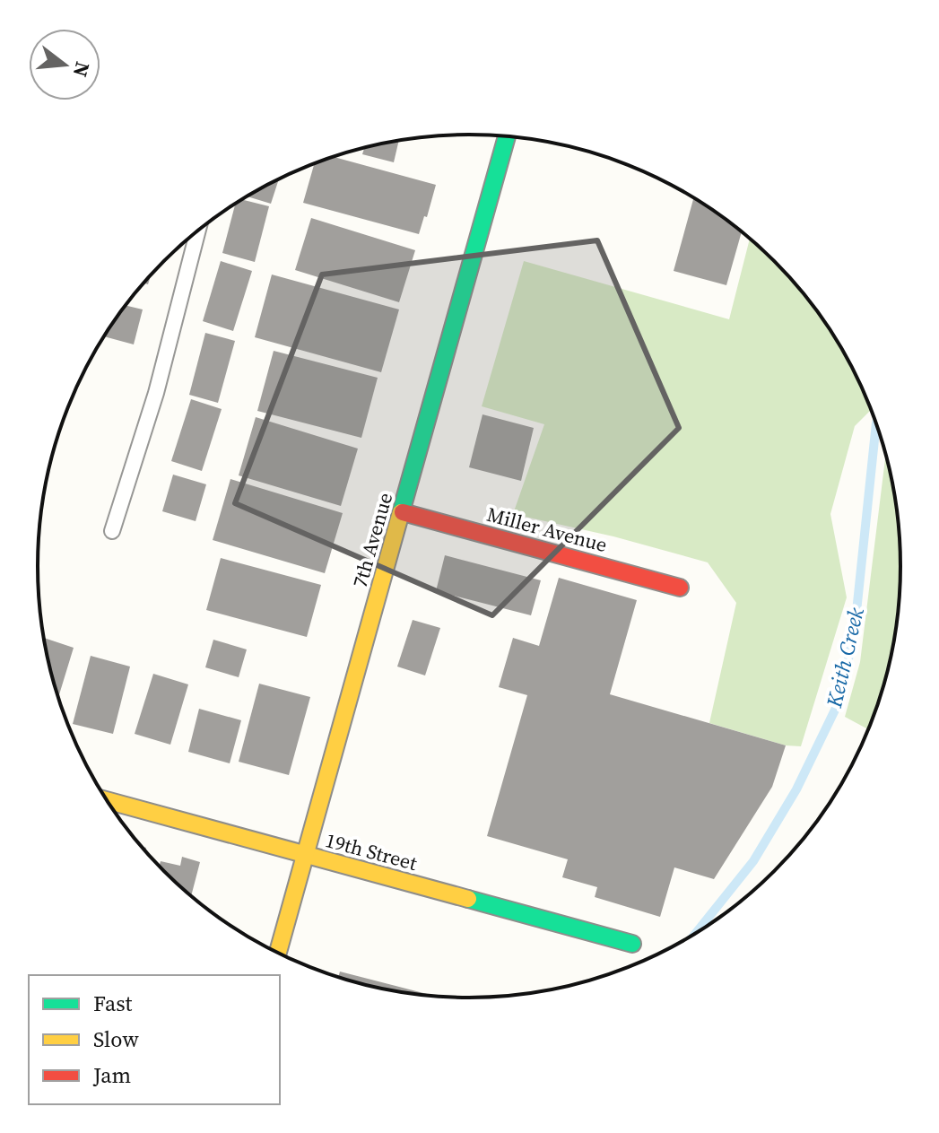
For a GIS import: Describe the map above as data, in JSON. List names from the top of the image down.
{
  "streets": {
    "street": ["Miller Avenue", "7th Avenue", "19th Street"]
  },
  "crossings": [
    ["Miller Avenue", "7th Avenue"],
    ["7th Avenue", "19th Street"]
  ],
  "water": ["Keith Creek"],
  "legend": ["Fast", "Slow", "Jam"],
  "north": "right"
}
